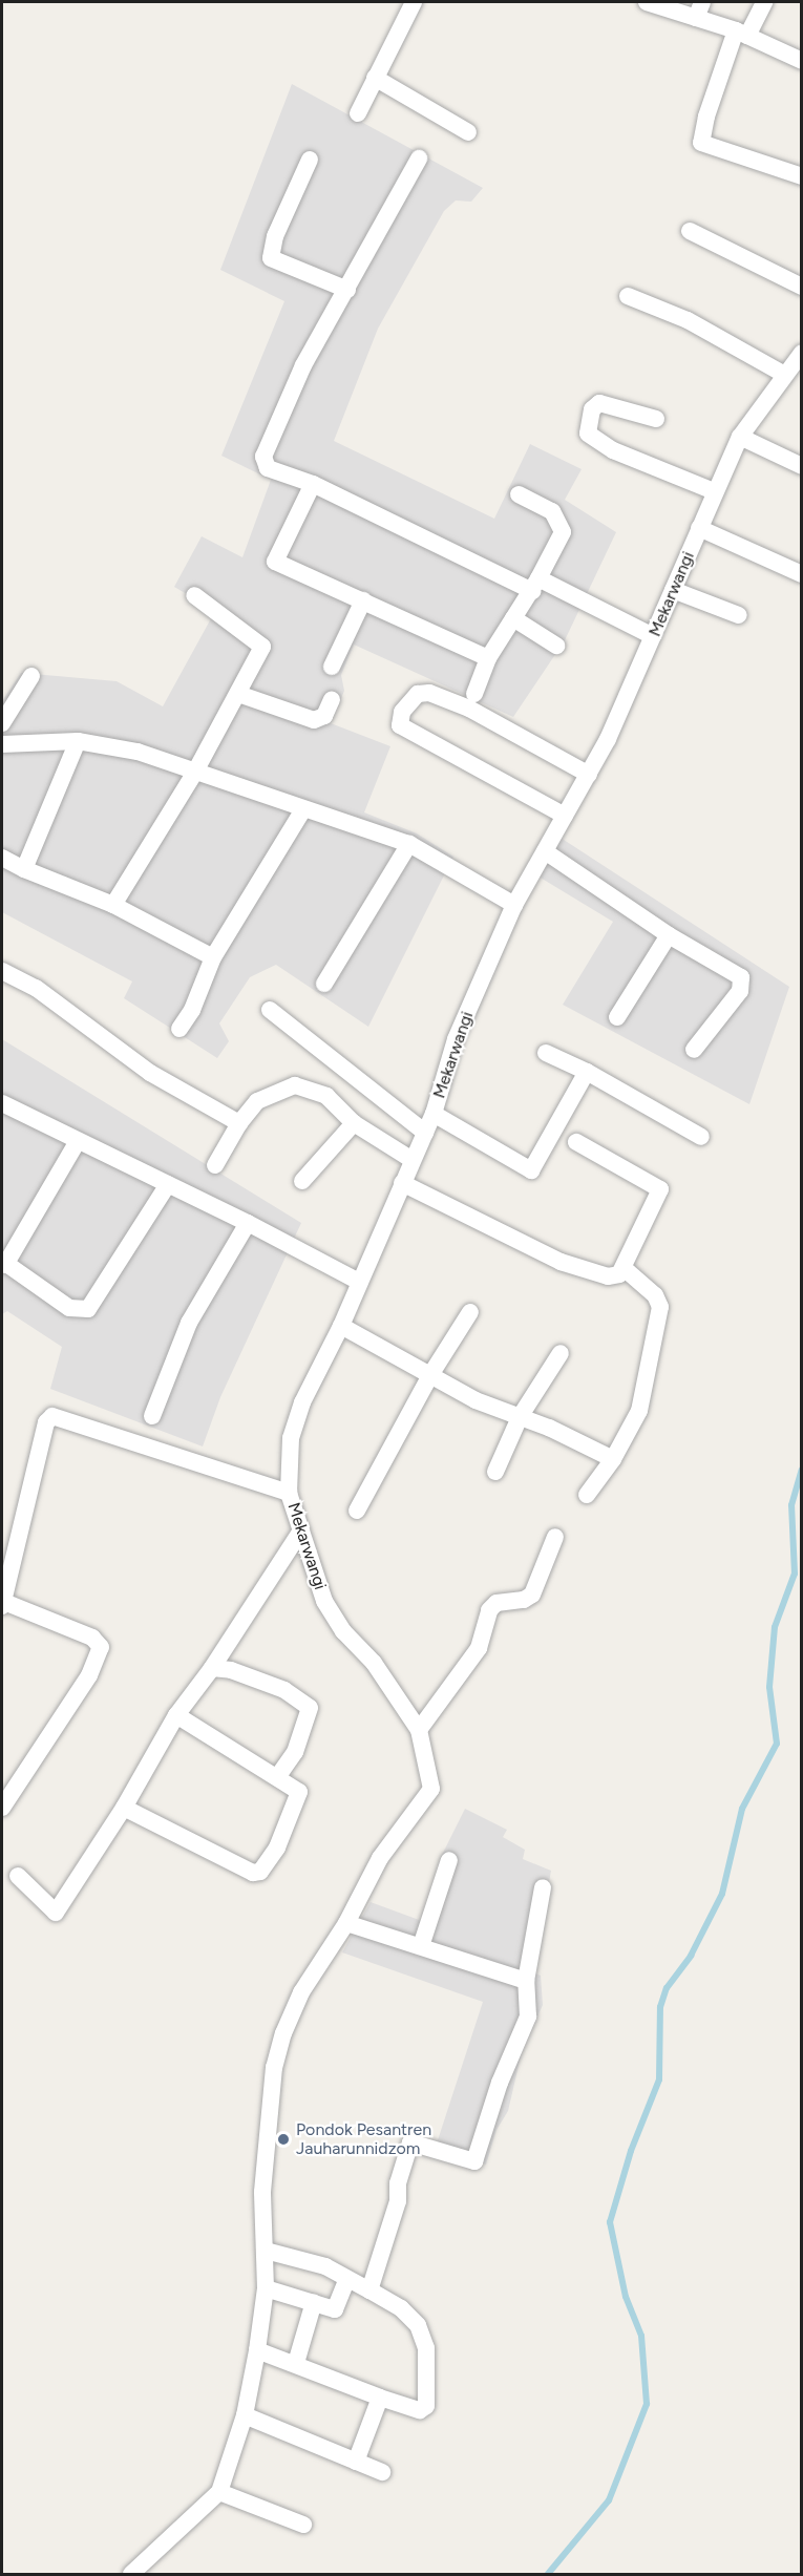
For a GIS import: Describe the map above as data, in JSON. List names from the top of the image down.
{
  "streets": {
    "street": ["Mekarwangi"]
  },
  "places": ["Pondok Pesantren Jauharunnidzom"]
}
